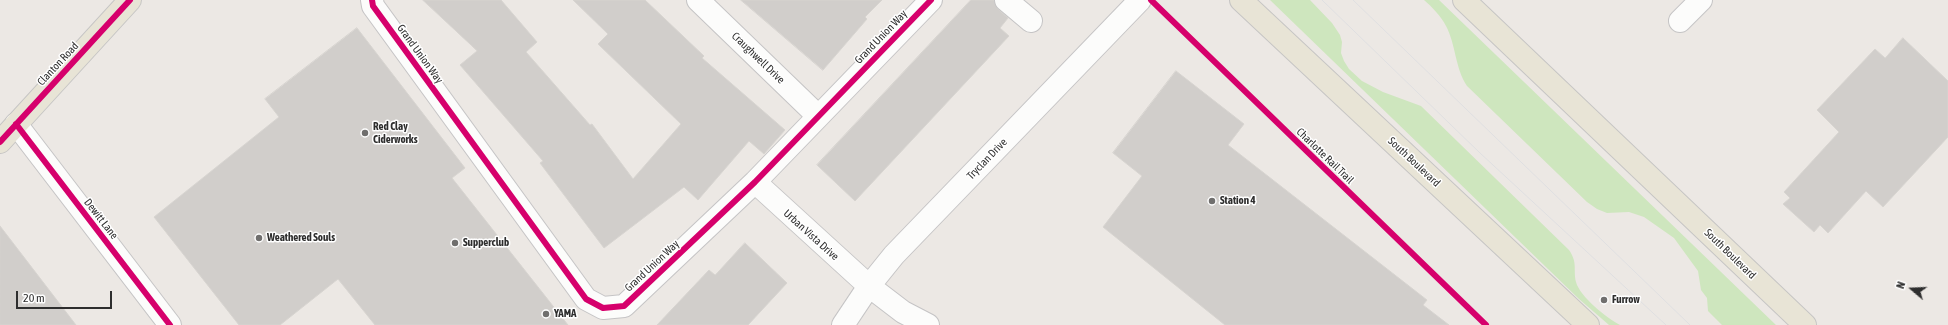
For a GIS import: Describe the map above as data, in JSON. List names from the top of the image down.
{
  "streets": {
    "main road": ["Clanton Road", "South Boulevard"],
    "street": [
      "Grand Union Way",
      "Craughwell Drive",
      "Tryclan Drive",
      "Dewitt Lane",
      "Urban Vista Drive"
    ],
    "cycle path": ["Charlotte Rail Trail"]
  },
  "crossings": [
    ["Grand Union Way", "Craughwell Drive"],
    ["Grand Union Way", "Urban Vista Drive"],
    ["Clanton Road", "Dewitt Lane"],
    ["Tryclan Drive", "Urban Vista Drive"]
  ],
  "places": [
    "Red Clay Ciderworks",
    "Station 4",
    "Weathered Souls",
    "Supperclub",
    "Furrow",
    "YAMA"
  ],
  "scale_bar": "20 m",
  "north": "left"
}
